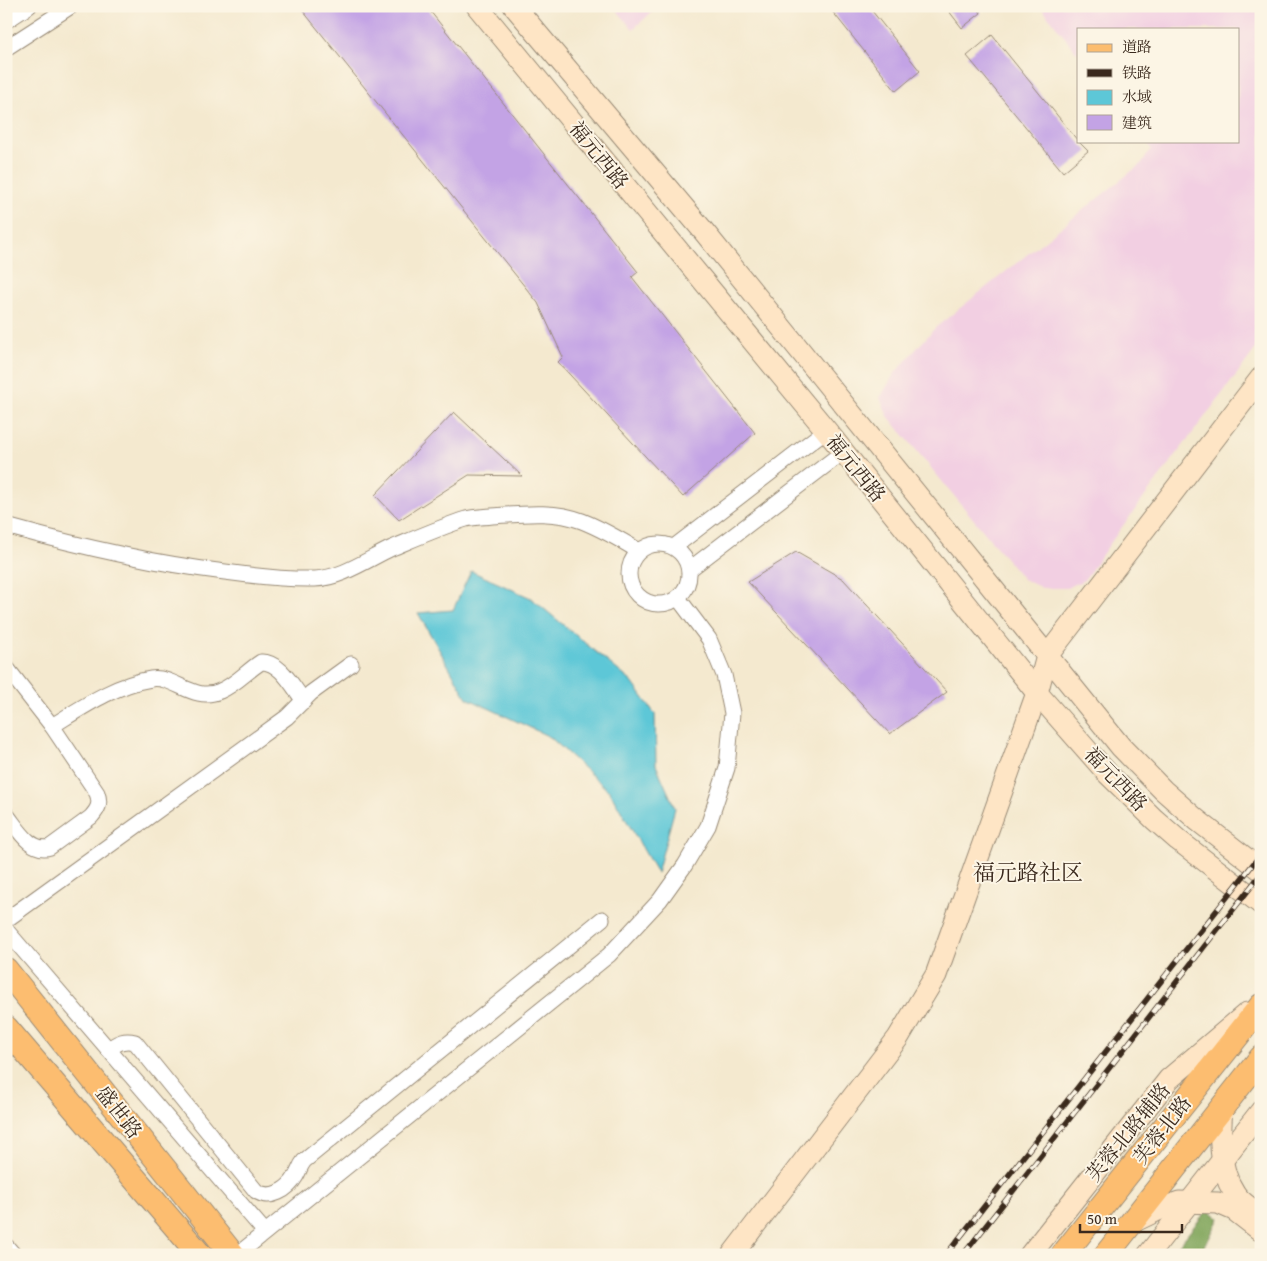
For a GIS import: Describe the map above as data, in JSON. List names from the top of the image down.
{
  "streets": {
    "main road": [
      "福元西路",
      "盛世路",
      "芙蓉北路",
      "芙蓉北路辅路"
    ]
  },
  "districts": ["福元路社区"],
  "legend": [
    "道路",
    "铁路",
    "水域",
    "建筑"
  ],
  "scale_bar": "50 m"
}
